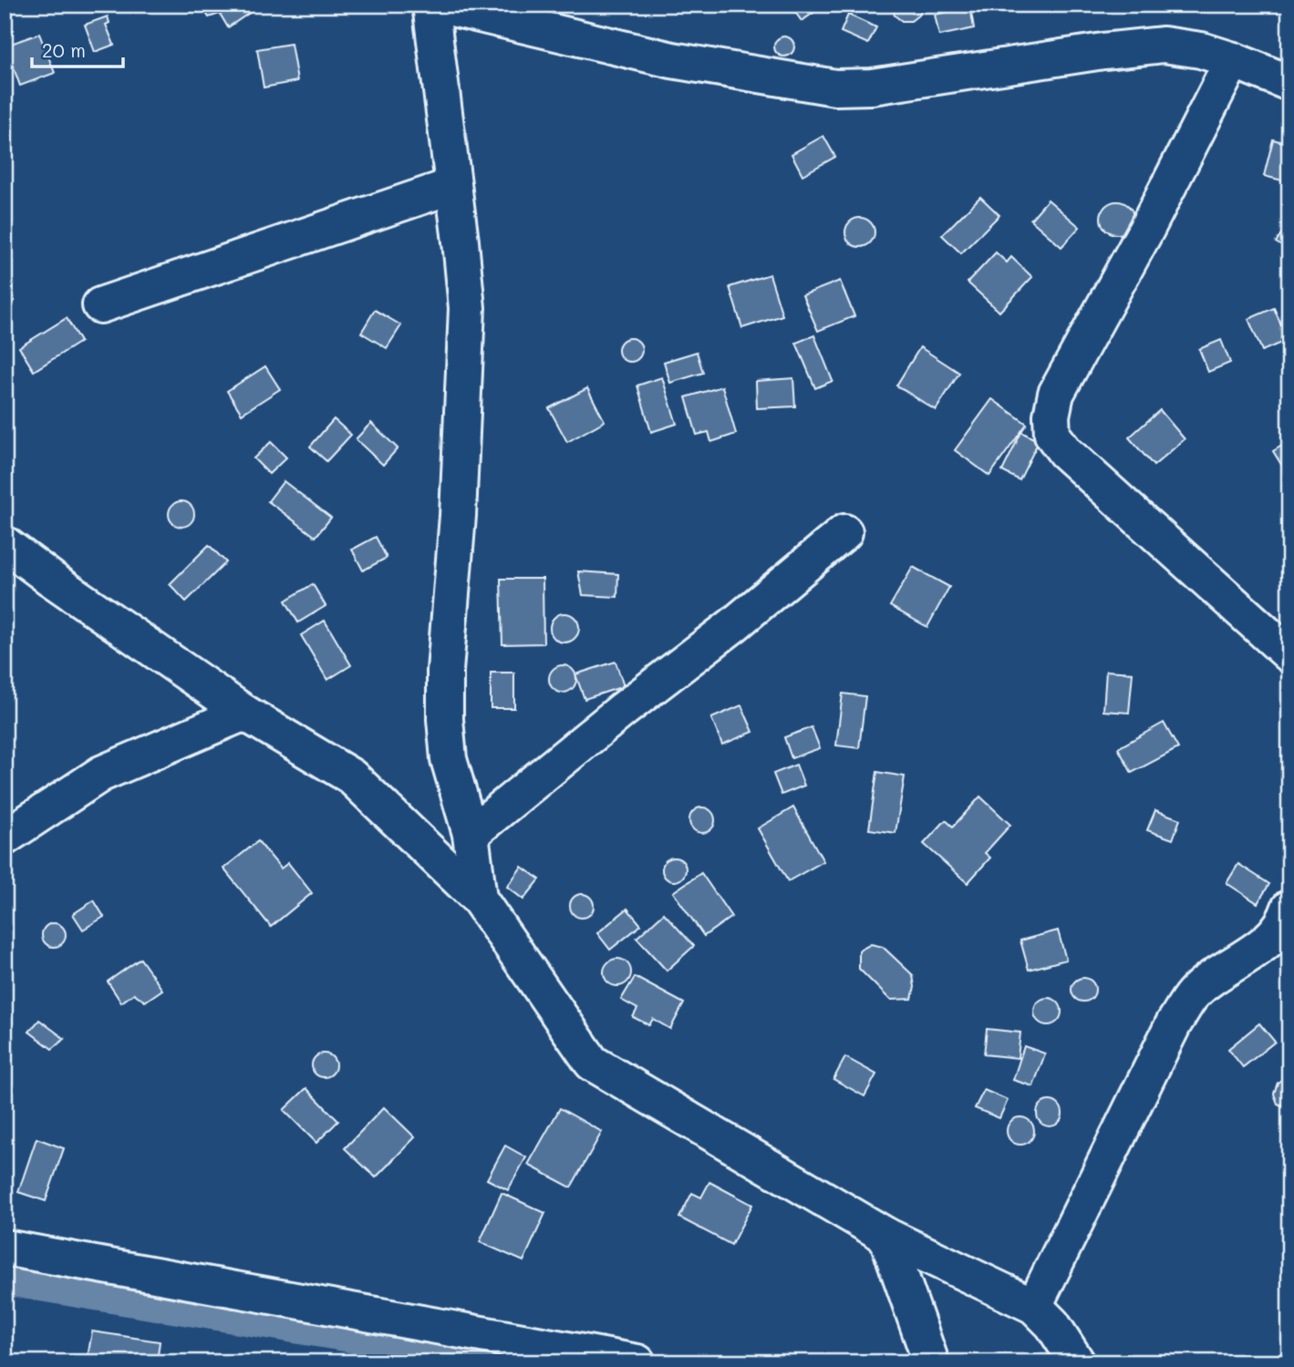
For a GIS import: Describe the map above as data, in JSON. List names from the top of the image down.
{
  "scale_bar": "20 m"
}
